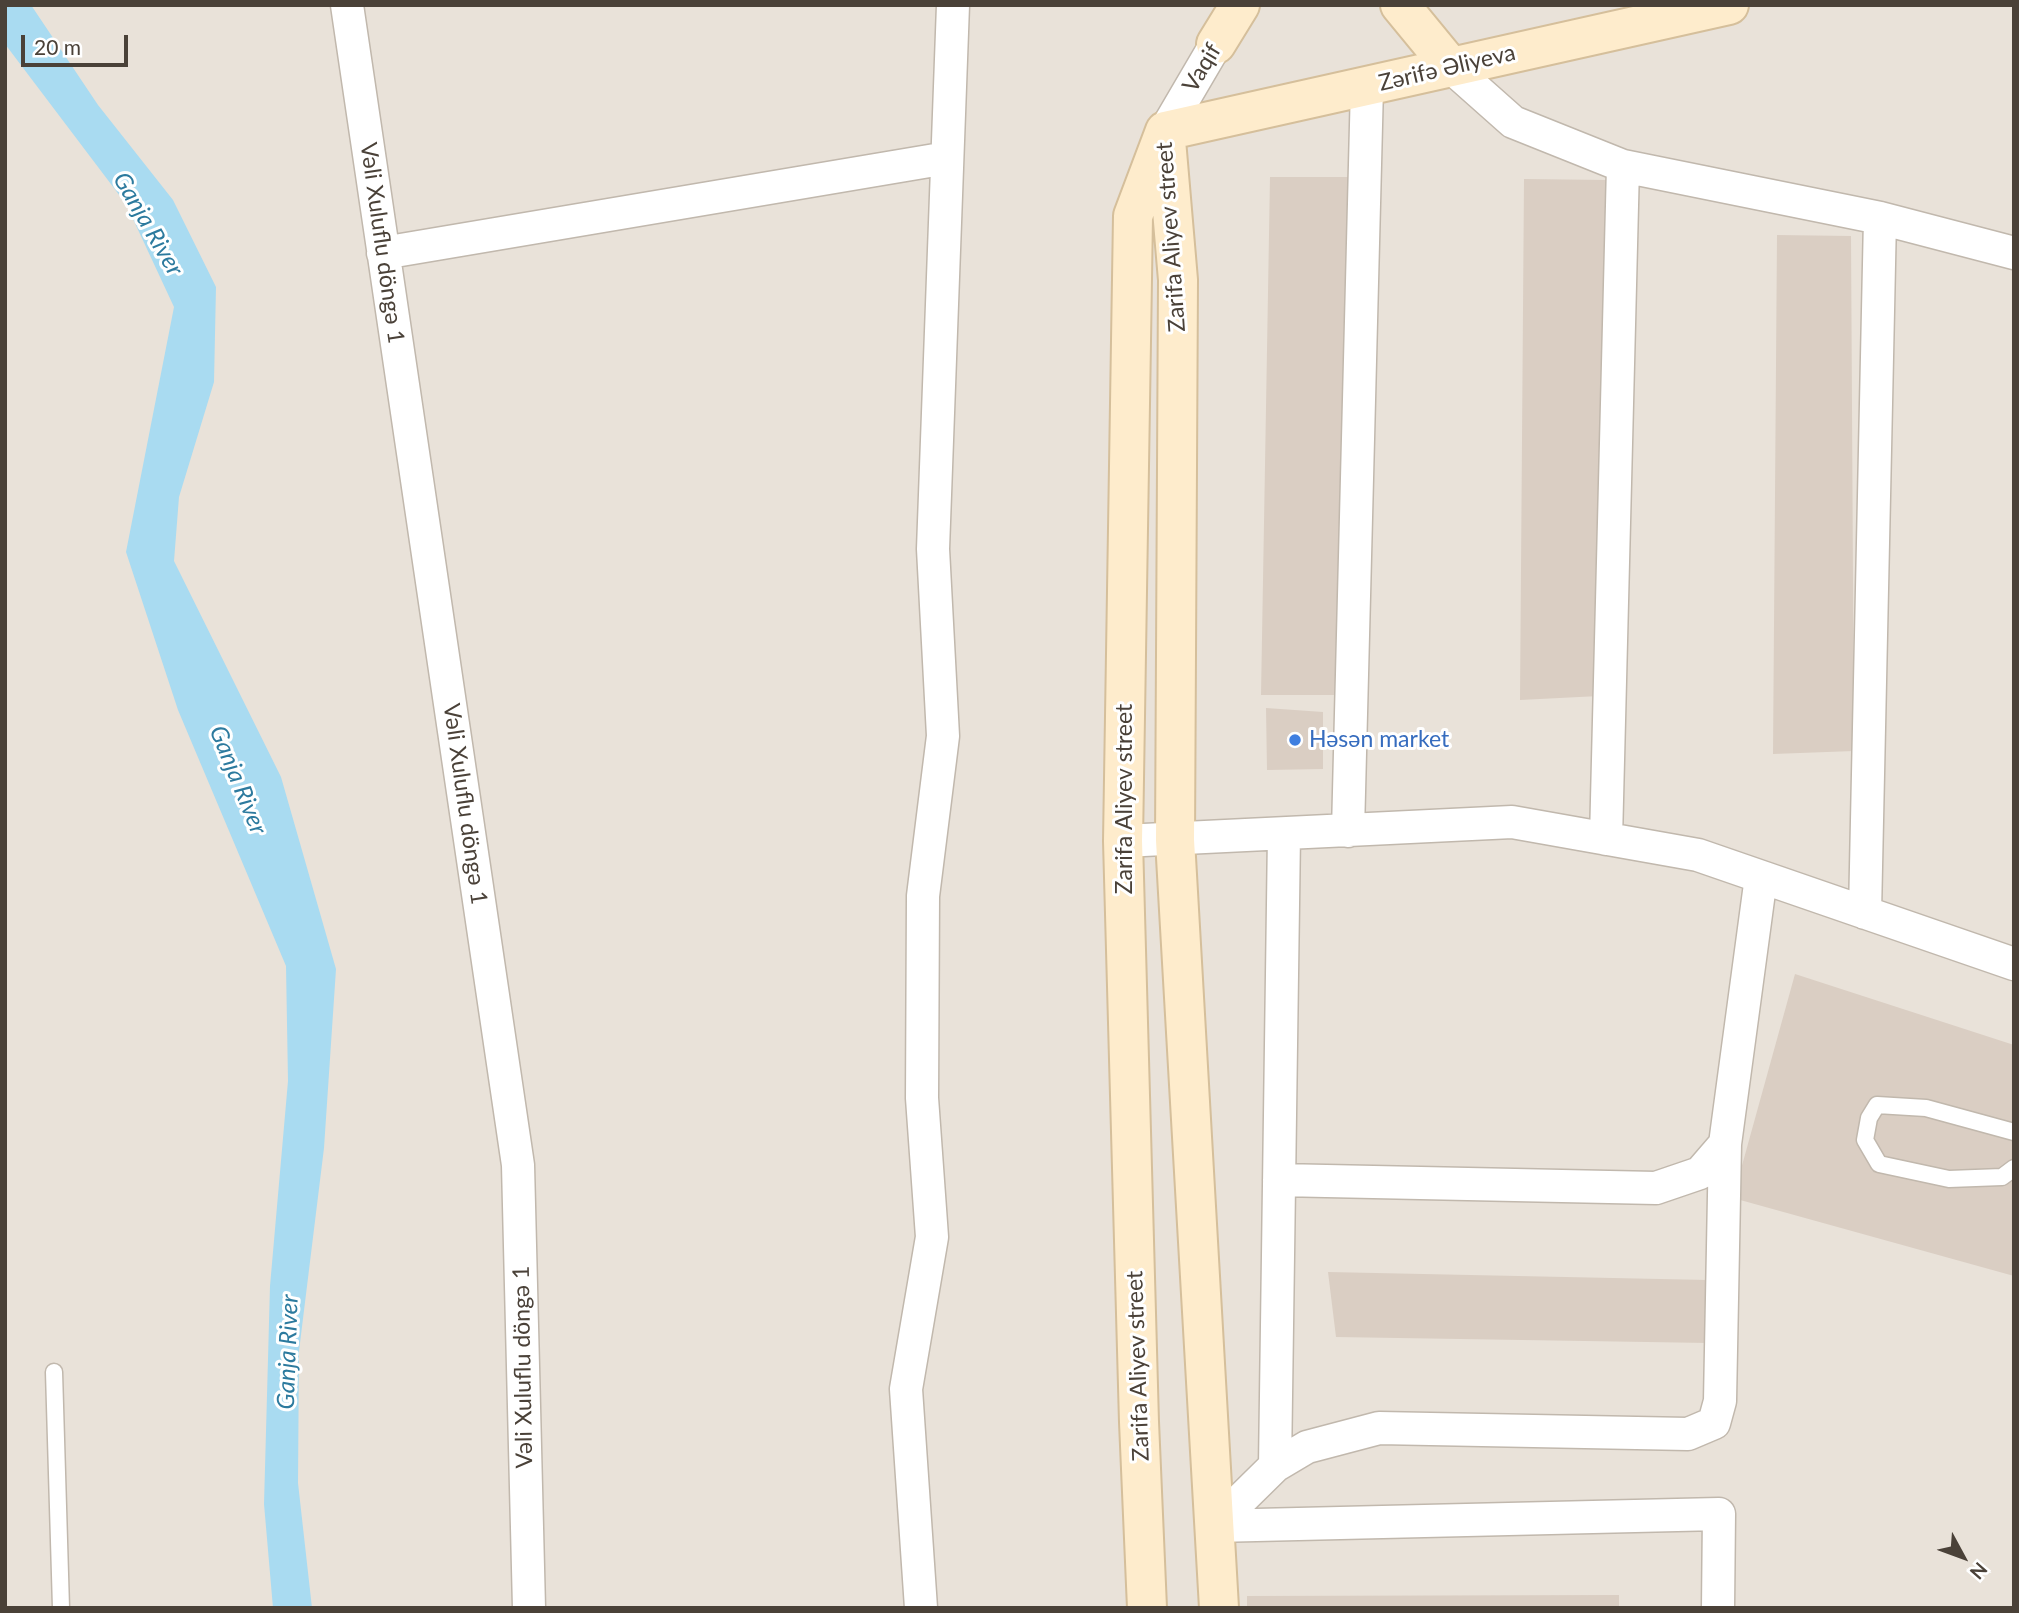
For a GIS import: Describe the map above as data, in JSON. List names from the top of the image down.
{
  "streets": {
    "street": [
      "Vaqif",
      "Zərifə Əliyeva",
      "Zarifa Aliyev street",
      "Vəli Xuluflu döngə 1"
    ]
  },
  "crossings": [
    ["Vaqif", "Zərifə Əliyeva"],
    ["Vaqif", "Zarifa Aliyev street"],
    ["Zərifə Əliyeva", "Zarifa Aliyev street"]
  ],
  "water": ["Ganja River"],
  "places": ["Həsən market"],
  "scale_bar": "20 m",
  "north": "bottom right"
}
